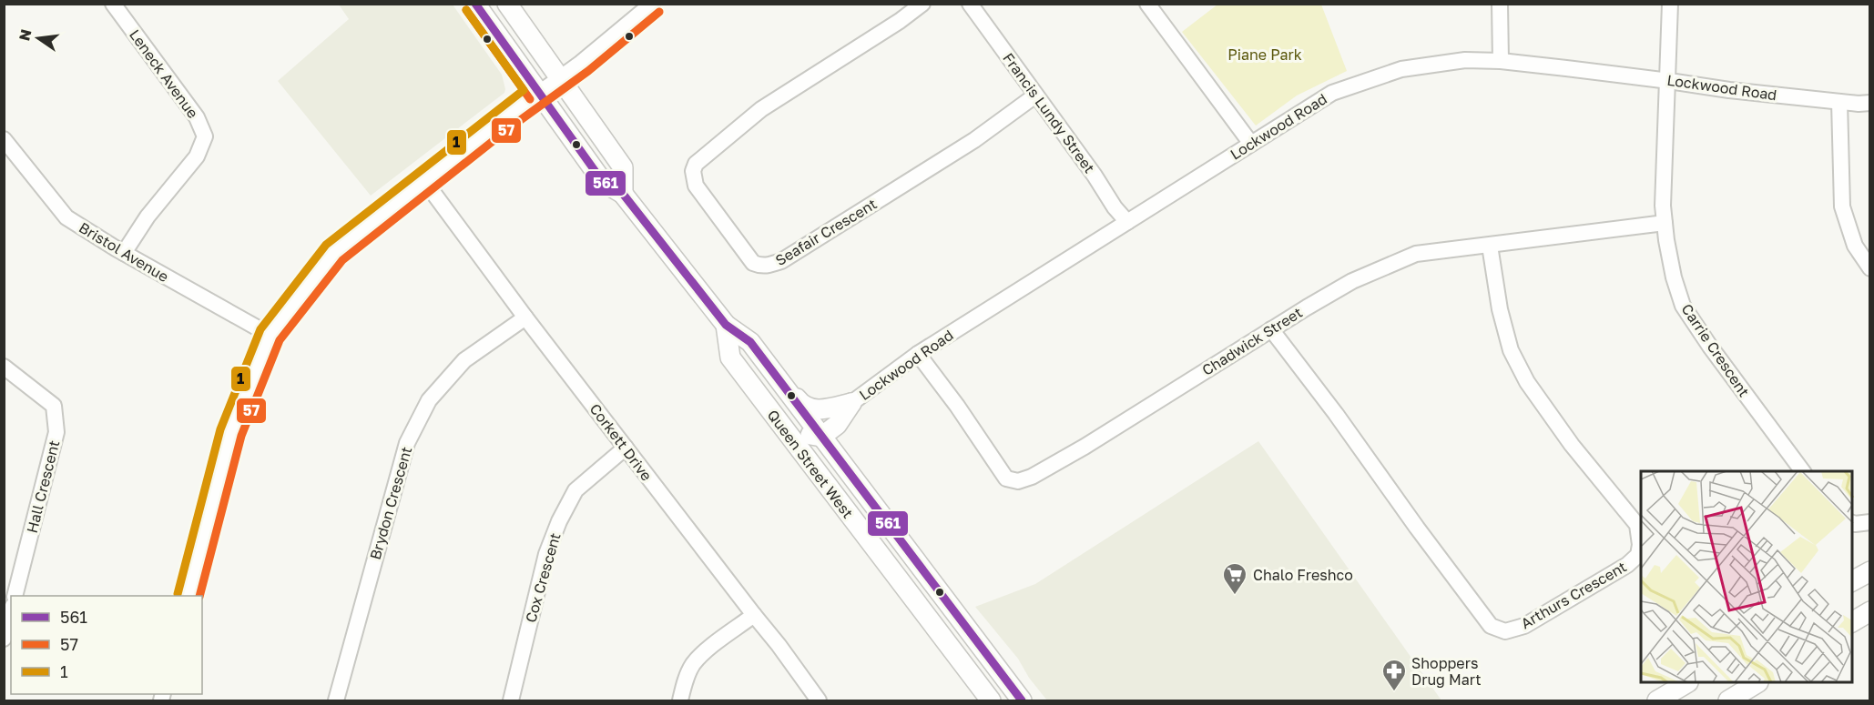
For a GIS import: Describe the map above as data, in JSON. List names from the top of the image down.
{
  "streets": {
    "main road": ["Queen Street West"],
    "street": [
      "Leneck Avenue",
      "Lockwood Road",
      "Francis Lundy Street",
      "Seafair Crescent",
      "Bristol Avenue",
      "Chadwick Street",
      "Carrie Crescent",
      "Corkett Drive",
      "Hall Crescent",
      "Brydon Crescent",
      "Cox Crescent",
      "Arthurs Crescent"
    ]
  },
  "crossings": [
    ["Leneck Avenue", "Bristol Avenue"],
    ["Lockwood Road", "Francis Lundy Street"],
    ["Lockwood Road", "Chadwick Street"],
    ["Lockwood Road", "Carrie Crescent"],
    ["Francis Lundy Street", "Seafair Crescent"],
    ["Chadwick Street", "Carrie Crescent"],
    ["Chadwick Street", "Arthurs Crescent"],
    ["Corkett Drive", "Brydon Crescent"],
    ["Corkett Drive", "Cox Crescent"]
  ],
  "parks": ["Piane Park"],
  "places": {
    "supermarket": ["Chalo Freshco"],
    "pharmacy": ["Shoppers Drug Mart"]
  },
  "lines": ["transit line 561", "transit line 57", "transit line 1"],
  "legend": ["561", "57", "1"],
  "north": "left"
}
